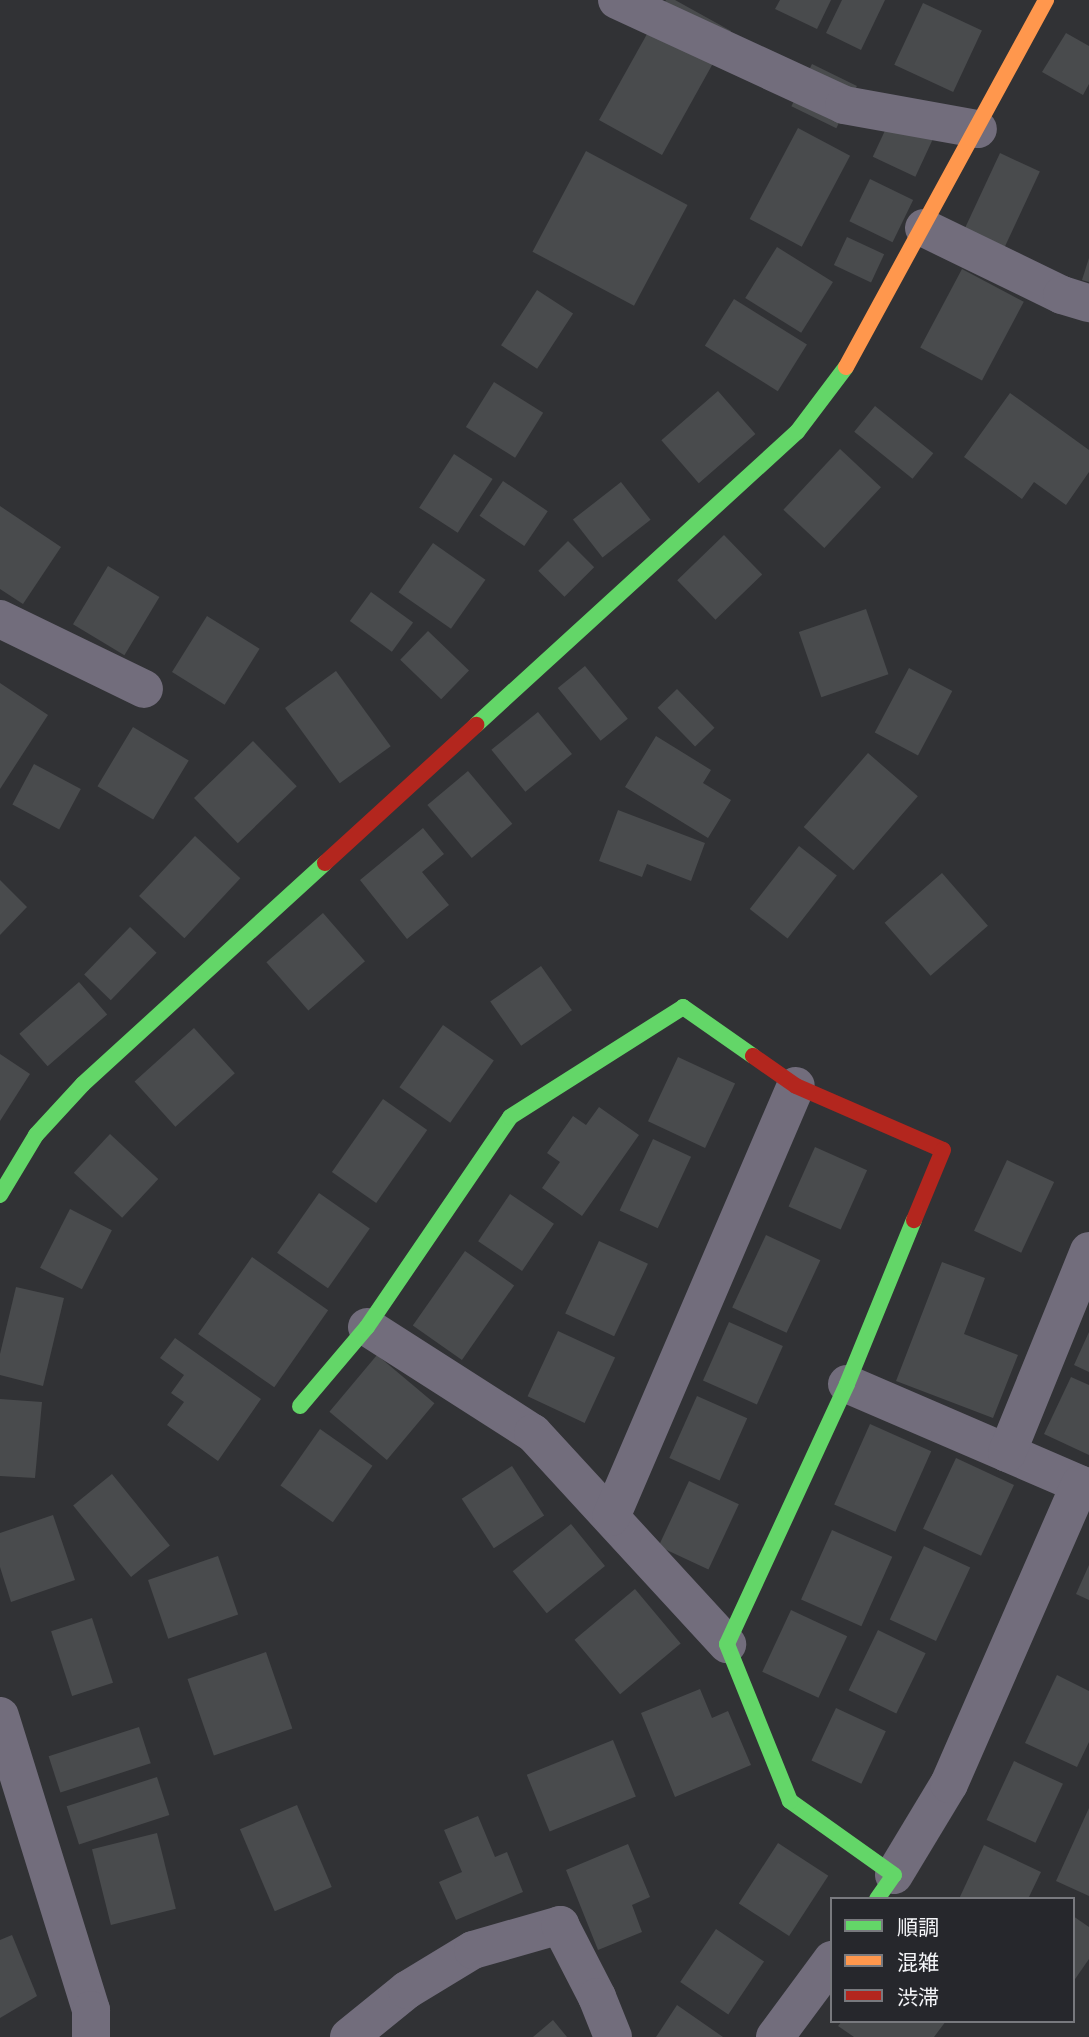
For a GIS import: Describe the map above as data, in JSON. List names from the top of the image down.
{
  "legend": ["順調", "混雑", "渋滞"]
}
